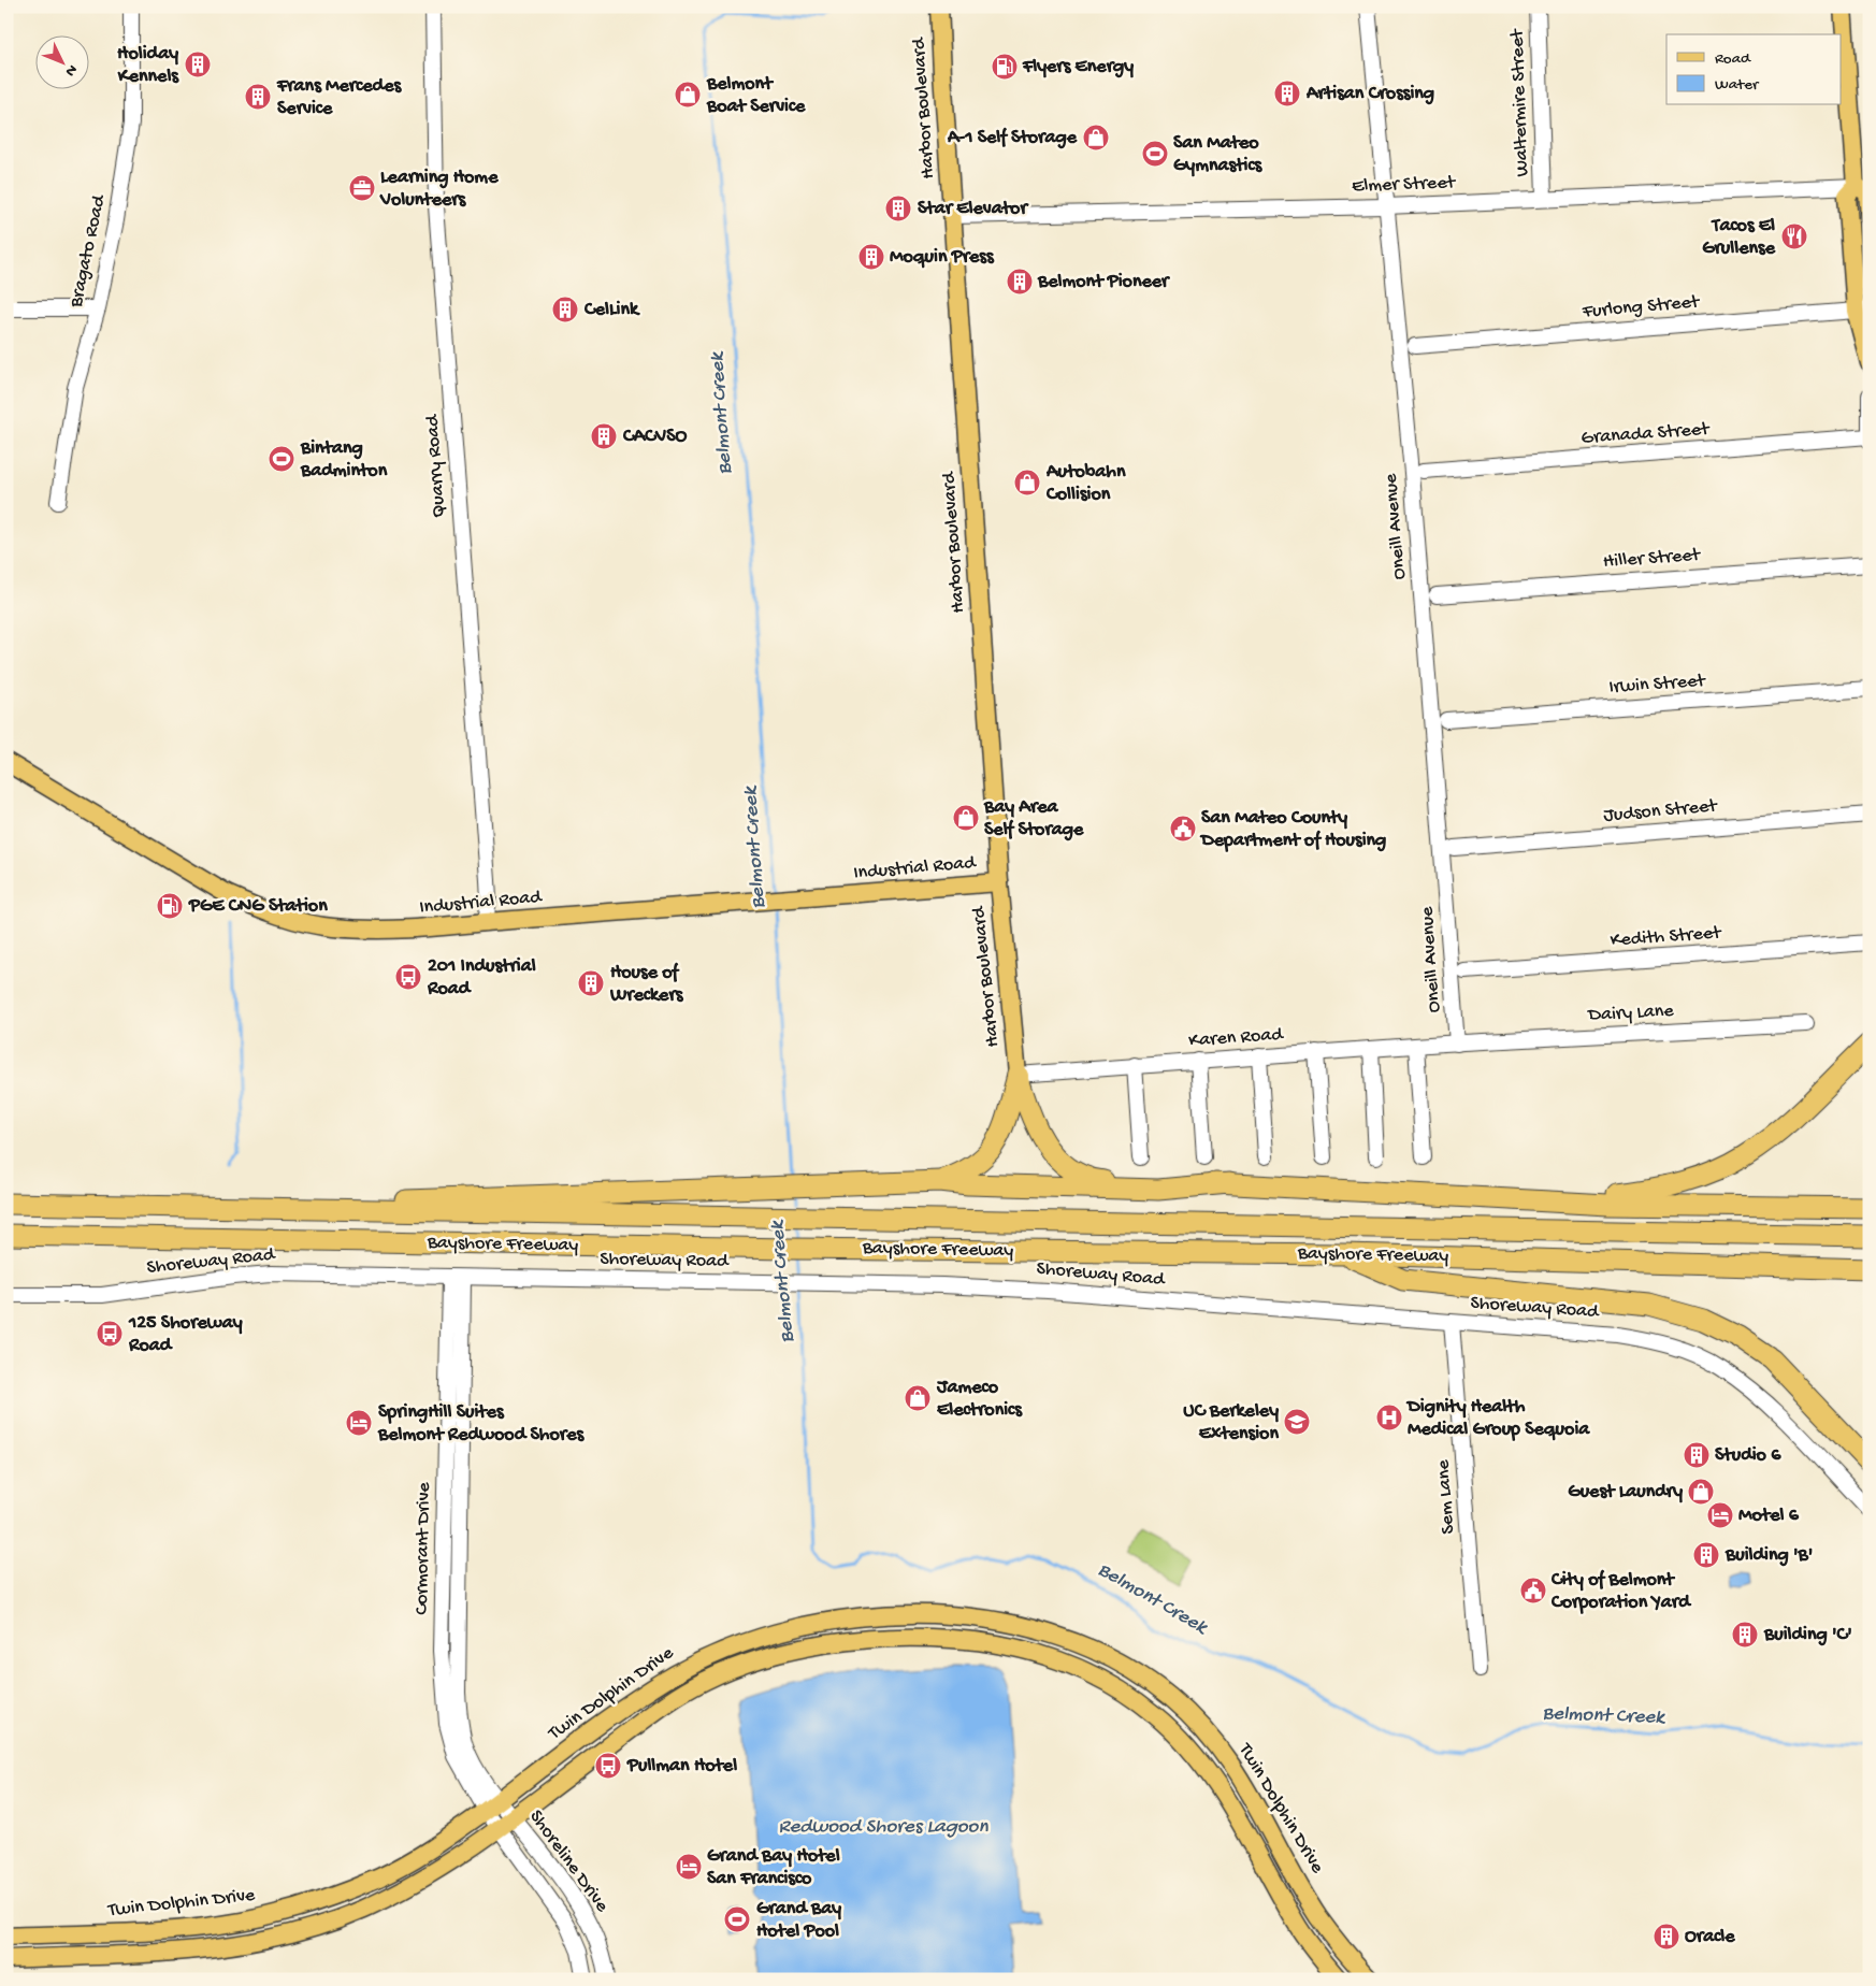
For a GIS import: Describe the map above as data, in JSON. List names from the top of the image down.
{
  "streets": {
    "highway": ["Bayshore Freeway"],
    "main road": ["Harbor Boulevard", "Industrial Road", "Twin Dolphin Drive"],
    "street": [
      "Waltermire Street",
      "Elmer Street",
      "Bragato Road",
      "Furlong Street",
      "Granada Street",
      "Quarry Road",
      "Oneill Avenue",
      "Hiller Street",
      "Irwin Street",
      "Judson Street",
      "Kedith Street",
      "Dairy Lane",
      "Karen Road",
      "Shoreway Road",
      "Sem Lane",
      "Cormorant Drive",
      "Shoreline Drive"
    ]
  },
  "crossings": [
    ["Waltermire Street", "Elmer Street"],
    ["Harbor Boulevard", "Elmer Street"],
    ["Harbor Boulevard", "Industrial Road"],
    ["Harbor Boulevard", "Karen Road"],
    ["Elmer Street", "Oneill Avenue"],
    ["Quarry Road", "Industrial Road"],
    ["Oneill Avenue", "Dairy Lane"],
    ["Oneill Avenue", "Karen Road"],
    ["Dairy Lane", "Karen Road"],
    ["Shoreway Road", "Sem Lane"],
    ["Shoreway Road", "Cormorant Drive"],
    ["Cormorant Drive", "Twin Dolphin Drive"],
    ["Cormorant Drive", "Shoreline Drive"],
    ["Twin Dolphin Drive", "Shoreline Drive"]
  ],
  "water": ["Belmont Creek", "Redwood Shores Lagoon"],
  "places": {
    "building": [
      "Holiday Kennels",
      "Artisan Crossing",
      "Frans Mercedes Service",
      "Star Elevator",
      "Moquin Press",
      "Belmont Pioneer",
      "CelLink",
      "CACVSO",
      "House of Wreckers",
      "Studio 6",
      "Building 'B'",
      "Building 'C'",
      "Oracle"
    ],
    "fuel station": ["Flyers Energy", "PGE CNG Station"],
    "shop": [
      "Belmont Boat Service",
      "A-1 Self Storage",
      "Autobahn Collision",
      "Bay Area Self Storage",
      "Jameco Electronics",
      "Guest Laundry"
    ],
    "sports": ["San Mateo Gymnastics", "Bintang Badminton", "Grand Bay Hotel Pool"],
    "office": ["Learning Home Volunteers"],
    "restaurant": ["Tacos El Grullense"],
    "public building": ["San Mateo County Department of Housing", "City of Belmont Corporation Yard"],
    "bus stop": ["201 Industrial Road", "125 Shoreway Road", "Pullman Hotel"],
    "hospital": ["Dignity Health Medical Group Sequoia"],
    "school or university": ["UC Berkeley Extension"],
    "hotel": ["SpringHill Suites Belmont Redwood Shores", "Motel 6", "Grand Bay Hotel San Francisco"]
  },
  "legend": ["Road", "Water"],
  "north": "bottom right"
}
